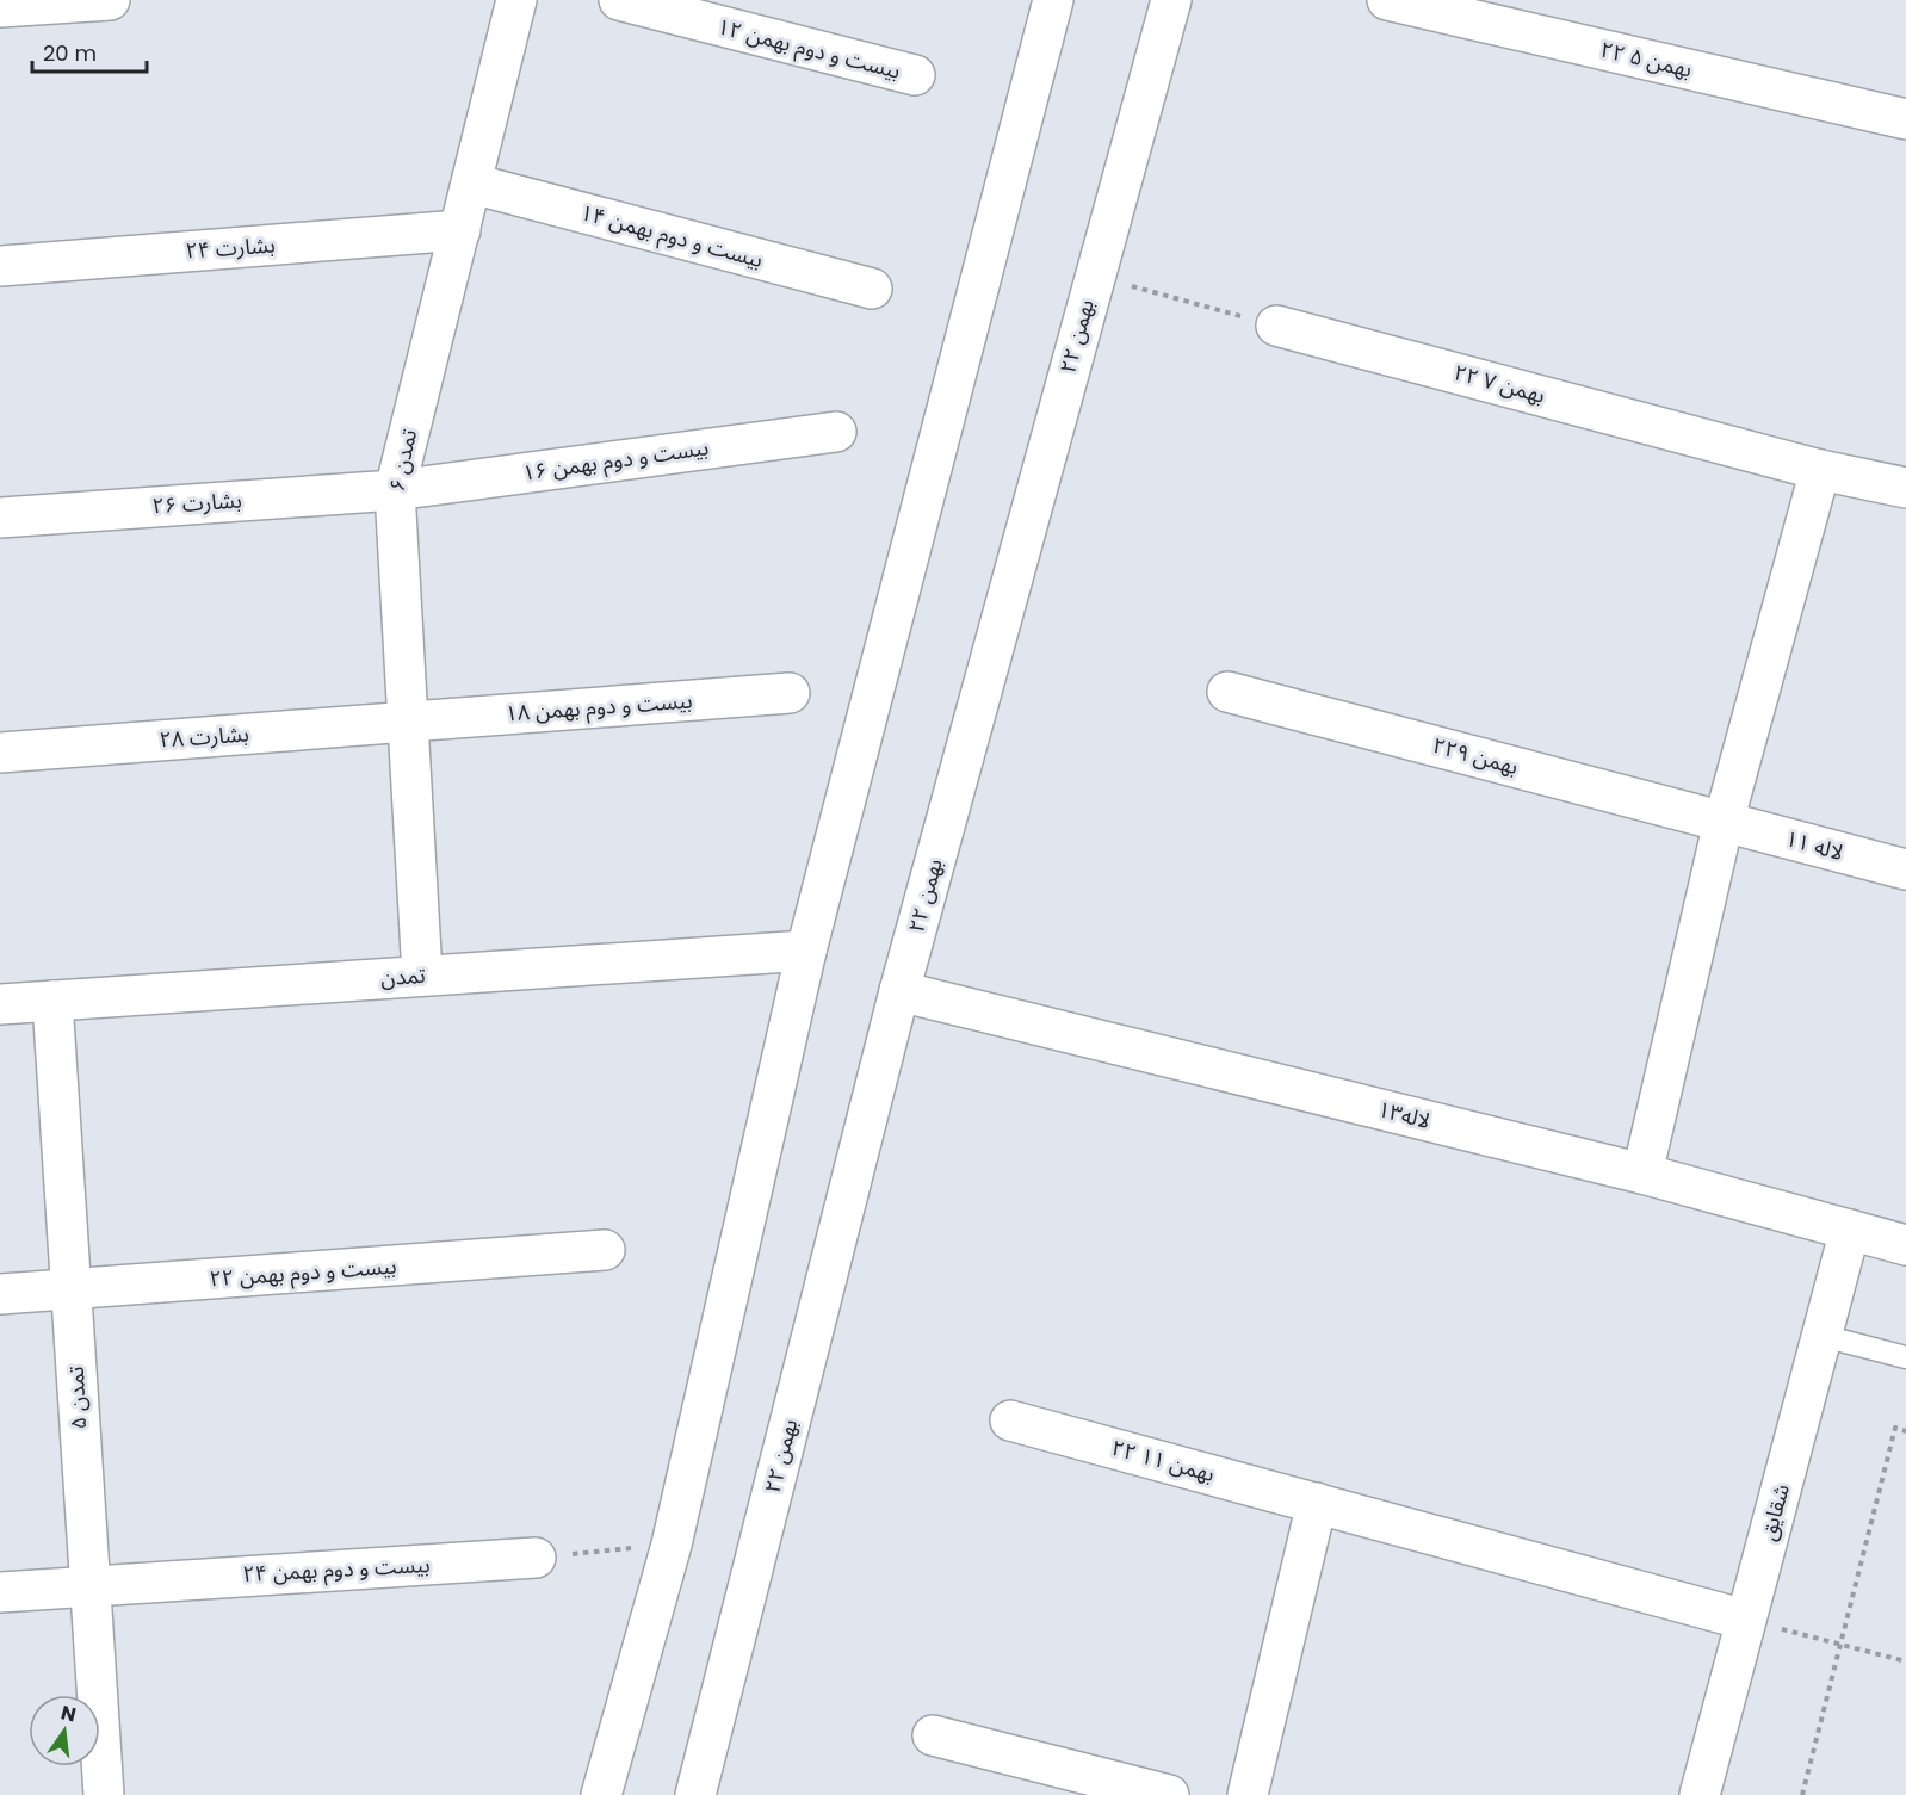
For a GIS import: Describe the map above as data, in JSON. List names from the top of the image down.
{
  "streets": {
    "street": [
      "بیست و دوم بهمن ۱۲",
      "۲۲ بهمن ۵",
      "بیست و دوم بهمن ۱۴",
      "بشارت ۲۴",
      "۲۲ بهمن",
      "۲۲ بهمن ۷",
      "تمدن ۶",
      "بیست و دوم بهمن ۱۶",
      "بشارت ۲۶",
      "بیست و دوم بهمن ۱۸",
      "بشارت ۲۸",
      "۲۲بهمن ۹",
      "لاله ۱۱",
      "تمدن",
      "لاله۱۳",
      "بیست و دوم بهمن ۲۲",
      "تمدن ۵",
      "۲۲ بهمن ۱۱",
      "شقايق",
      "بیست و دوم بهمن ۲۴"
    ]
  },
  "crossings": [
    ["بیست و دوم بهمن ۱۴", "تمدن ۶"],
    ["بشارت ۲۴", "تمدن ۶"],
    ["۲۲ بهمن", "لاله۱۳"],
    ["تمدن ۶", "بیست و دوم بهمن ۱۶"],
    ["تمدن ۶", "بشارت ۲۶"],
    ["تمدن ۶", "بیست و دوم بهمن ۱۸"],
    ["تمدن ۶", "بشارت ۲۸"],
    ["تمدن ۶", "تمدن"],
    ["بیست و دوم بهمن ۱۶", "بشارت ۲۶"],
    ["بیست و دوم بهمن ۱۸", "بشارت ۲۸"],
    ["۲۲بهمن ۹", "لاله ۱۱"],
    ["تمدن", "تمدن ۵"],
    ["لاله۱۳", "شقايق"],
    ["بیست و دوم بهمن ۲۲", "تمدن ۵"],
    ["تمدن ۵", "بیست و دوم بهمن ۲۴"],
    ["۲۲ بهمن ۱۱", "شقايق"]
  ],
  "scale_bar": "20 m",
  "north": "top"
}
